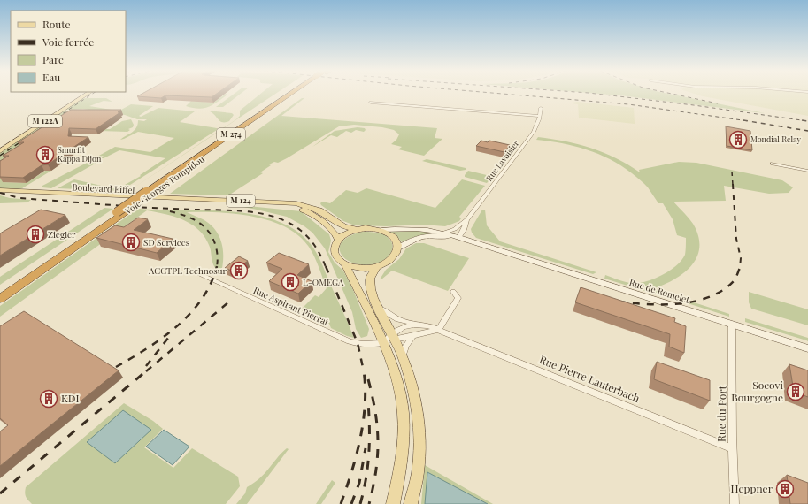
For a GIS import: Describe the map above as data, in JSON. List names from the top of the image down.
{
  "streets": {
    "highway": ["M 274", "Voie Georges Pompidou"],
    "main road": ["M 122A", "Boulevard Eiffel", "M 124"],
    "street": [
      "Rue Lavoisier",
      "Rue de Romelet",
      "Rue Aspirant Pierrat",
      "Rue Pierre Lauterbach",
      "Rue du Port"
    ]
  },
  "crossings": [
    ["Rue Lavoisier", "Rue de Romelet"],
    ["Boulevard Eiffel", "Rue de Romelet"],
    ["Rue de Romelet", "Rue du Port"],
    ["Rue Pierre Lauterbach", "Rue du Port"]
  ],
  "places": {
    "building": [
      "Mondial Relay",
      "Smurfit Kappa Dijon",
      "Ziegler",
      "SD Services",
      "ACCTPL Technosur",
      "L-OMEGA",
      "Socovi Bourgogne",
      "KDI",
      "Heppner"
    ]
  },
  "legend": [
    "Route",
    "Voie ferrée",
    "Parc",
    "Eau"
  ]
}
